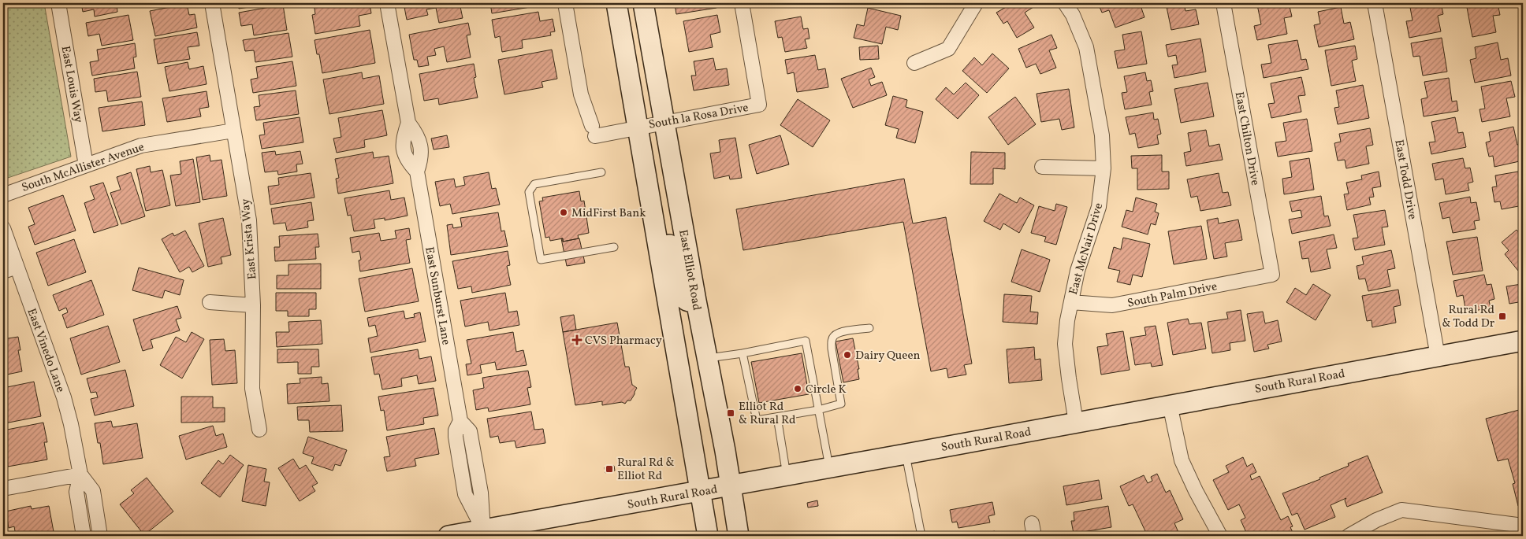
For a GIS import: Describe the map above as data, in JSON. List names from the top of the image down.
{
  "streets": {
    "main road": ["East Elliot Road", "South Rural Road"],
    "street": [
      "East Louis Way",
      "South la Rosa Drive",
      "East Chilton Drive",
      "South McAllister Avenue",
      "East Todd Drive",
      "East Krista Way",
      "East McNair Drive",
      "South Palm Drive",
      "East Sunburst Lane",
      "East Vinedo Lane"
    ]
  },
  "crossings": [
    ["East Louis Way", "South McAllister Avenue"],
    ["South la Rosa Drive", "East Elliot Road"],
    ["East Chilton Drive", "South Palm Drive"],
    ["South McAllister Avenue", "East Krista Way"],
    ["East Todd Drive", "South Rural Road"],
    ["East McNair Drive", "South Palm Drive"],
    ["East McNair Drive", "South Rural Road"],
    ["East Elliot Road", "South Rural Road"],
    ["East Sunburst Lane", "South Rural Road"]
  ],
  "places": {
    "other": ["MidFirst Bank", "Dairy Queen", "Circle K"],
    "transit": ["Rural Rd & Todd Dr", "Elliot Rd & Rural Rd", "Rural Rd & Elliot Rd"],
    "health": ["CVS Pharmacy"]
  }
}
